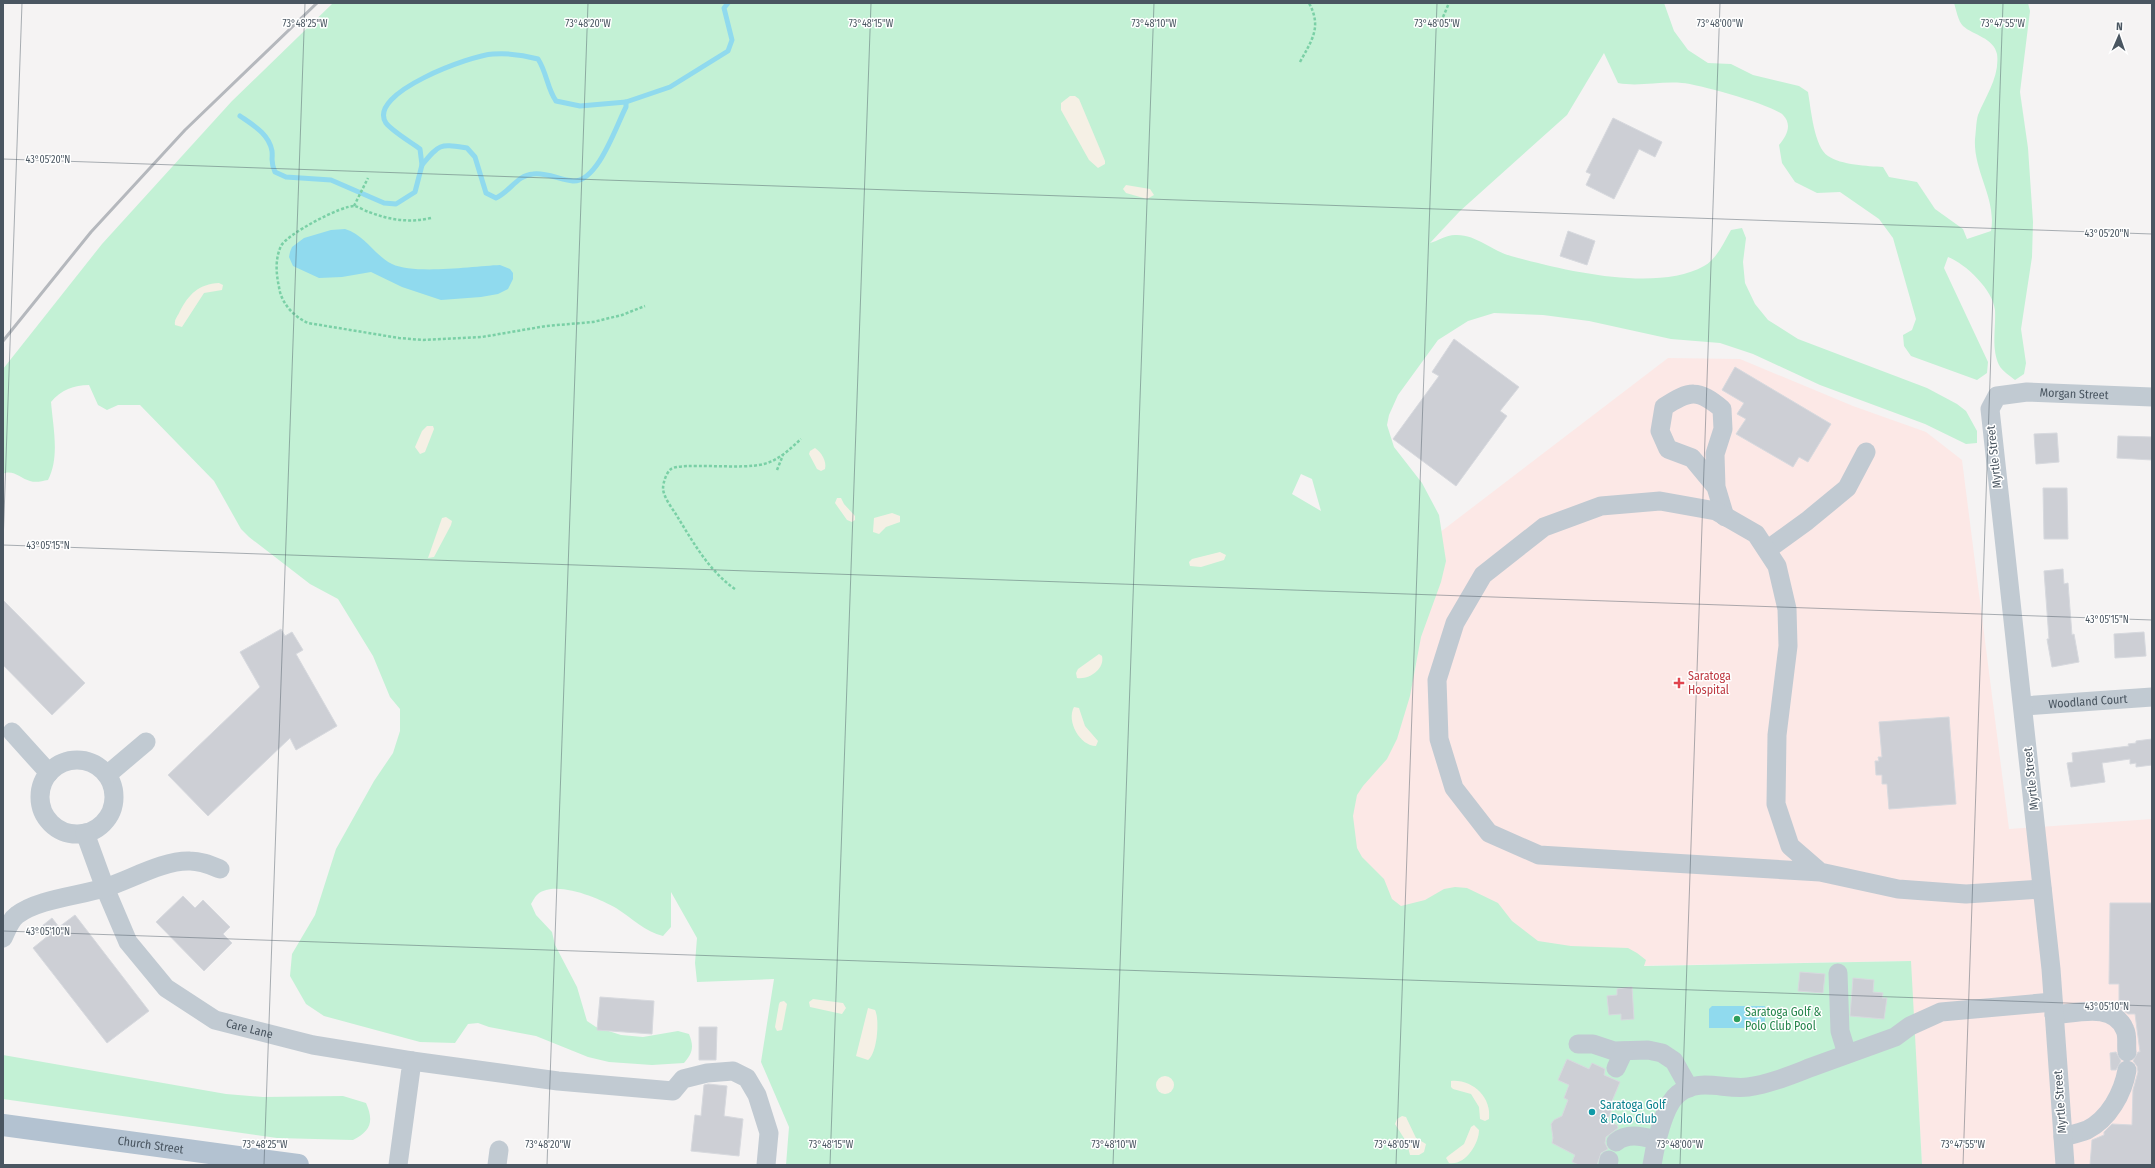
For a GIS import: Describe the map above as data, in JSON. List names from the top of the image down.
{
  "streets": {
    "main road": ["Church Street"],
    "street": [
      "Morgan Street",
      "Myrtle Street",
      "Woodland Court",
      "Care Lane"
    ]
  },
  "crossings": [
    ["Morgan Street", "Myrtle Street"],
    ["Myrtle Street", "Woodland Court"]
  ],
  "places": {
    "health": ["Saratoga Hospital"],
    "other": ["Saratoga Golf & Polo Club Pool", "Saratoga Golf & Polo Club"]
  },
  "north": "top",
  "coordinates": [
    "73°48'25\"W",
    "73°48'20\"W",
    "73°48'15\"W",
    "73°48'10\"W",
    "73°48'05\"W",
    "73°48'00\"W",
    "73°47'55\"W",
    "43°05'20\"N",
    "43°05'15\"N",
    "43°05'10\"N"
  ]
}
